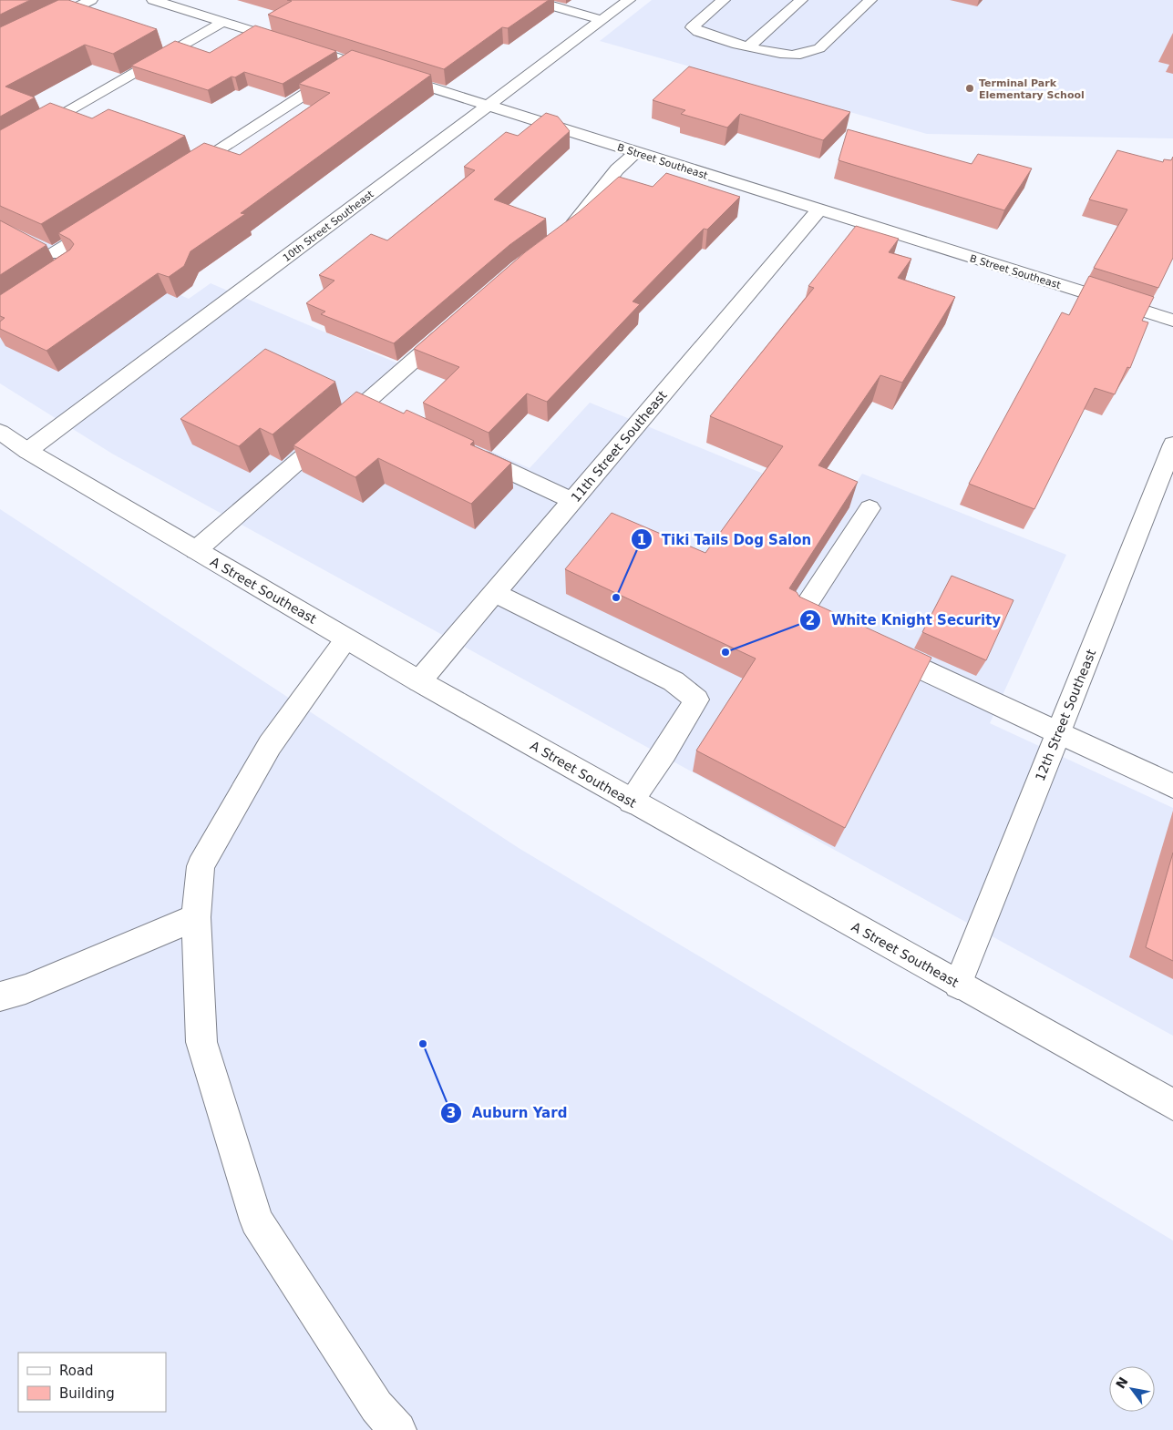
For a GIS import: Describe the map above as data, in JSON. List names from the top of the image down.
{
  "streets": {
    "street": [
      "B Street Southeast",
      "10th Street Southeast",
      "11th Street Southeast",
      "A Street Southeast",
      "12th Street Southeast"
    ]
  },
  "crossings": [
    ["B Street Southeast", "10th Street Southeast"],
    ["B Street Southeast", "11th Street Southeast"],
    ["10th Street Southeast", "A Street Southeast"],
    ["11th Street Southeast", "A Street Southeast"],
    ["A Street Southeast", "12th Street Southeast"]
  ],
  "places": [
    "Terminal Park Elementary School",
    "Tiki Tails Dog Salon",
    "White Knight Security",
    "Auburn Yard"
  ],
  "legend": ["Road", "Building"],
  "north": "top left"
}
